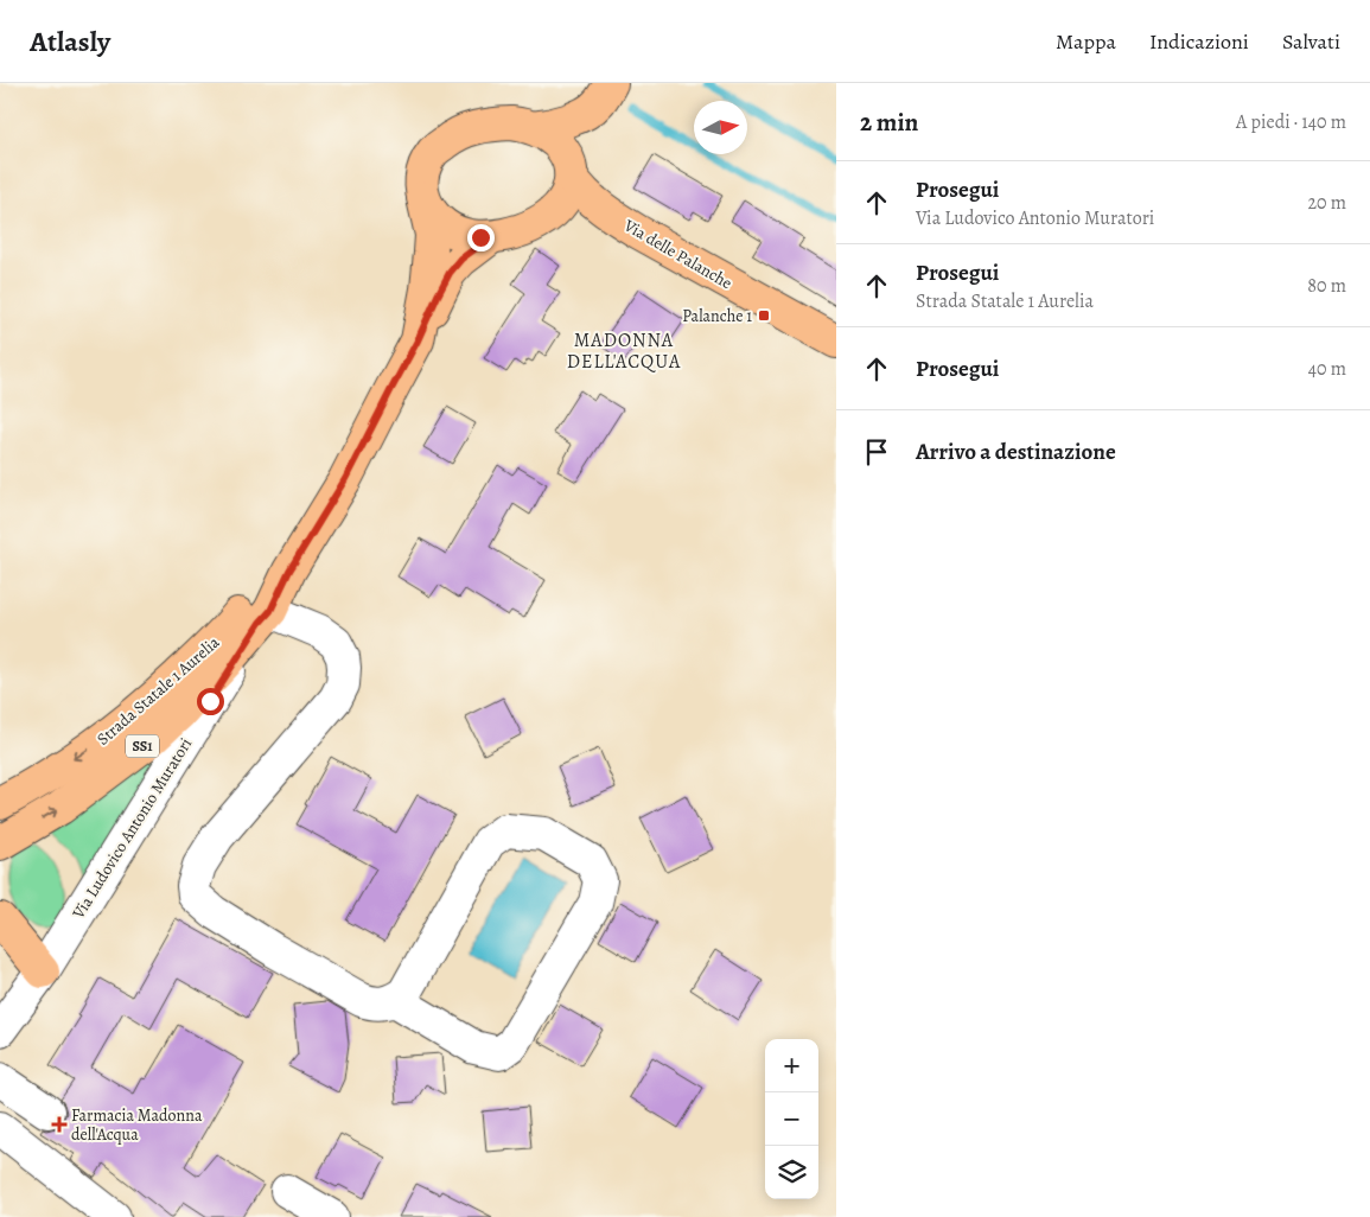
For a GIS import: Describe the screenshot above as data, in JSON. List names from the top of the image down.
{
  "streets": {
    "main road": ["Via delle Palanche", "Strada Statale 1 Aurelia", "SS1"],
    "street": ["Via Ludovico Antonio Muratori"]
  },
  "crossings": [
    ["Via delle Palanche", "Strada Statale 1 Aurelia"],
    ["Strada Statale 1 Aurelia", "Via Ludovico Antonio Muratori"]
  ],
  "districts": ["MADONNA DELL'ACQUA"],
  "places": {
    "transit": ["Palanche 1"],
    "health": ["Farmacia Madonna dell'Acqua"]
  },
  "north": "right",
  "page": {
    "header": "Atlasly",
    "nav": ["Mappa", "Indicazioni", "Salvati"],
    "heading": ["2 min", "A piedi · 140 m"],
    "list": [
      ["Prosegui", "Via Ludovico Antonio Muratori", "20 m"],
      ["Prosegui", "Strada Statale 1 Aurelia", "80 m"],
      ["Prosegui", "40 m"],
      "Arrivo a destinazione"
    ],
    "map_buttons": ["+", "−"]
  }
}
